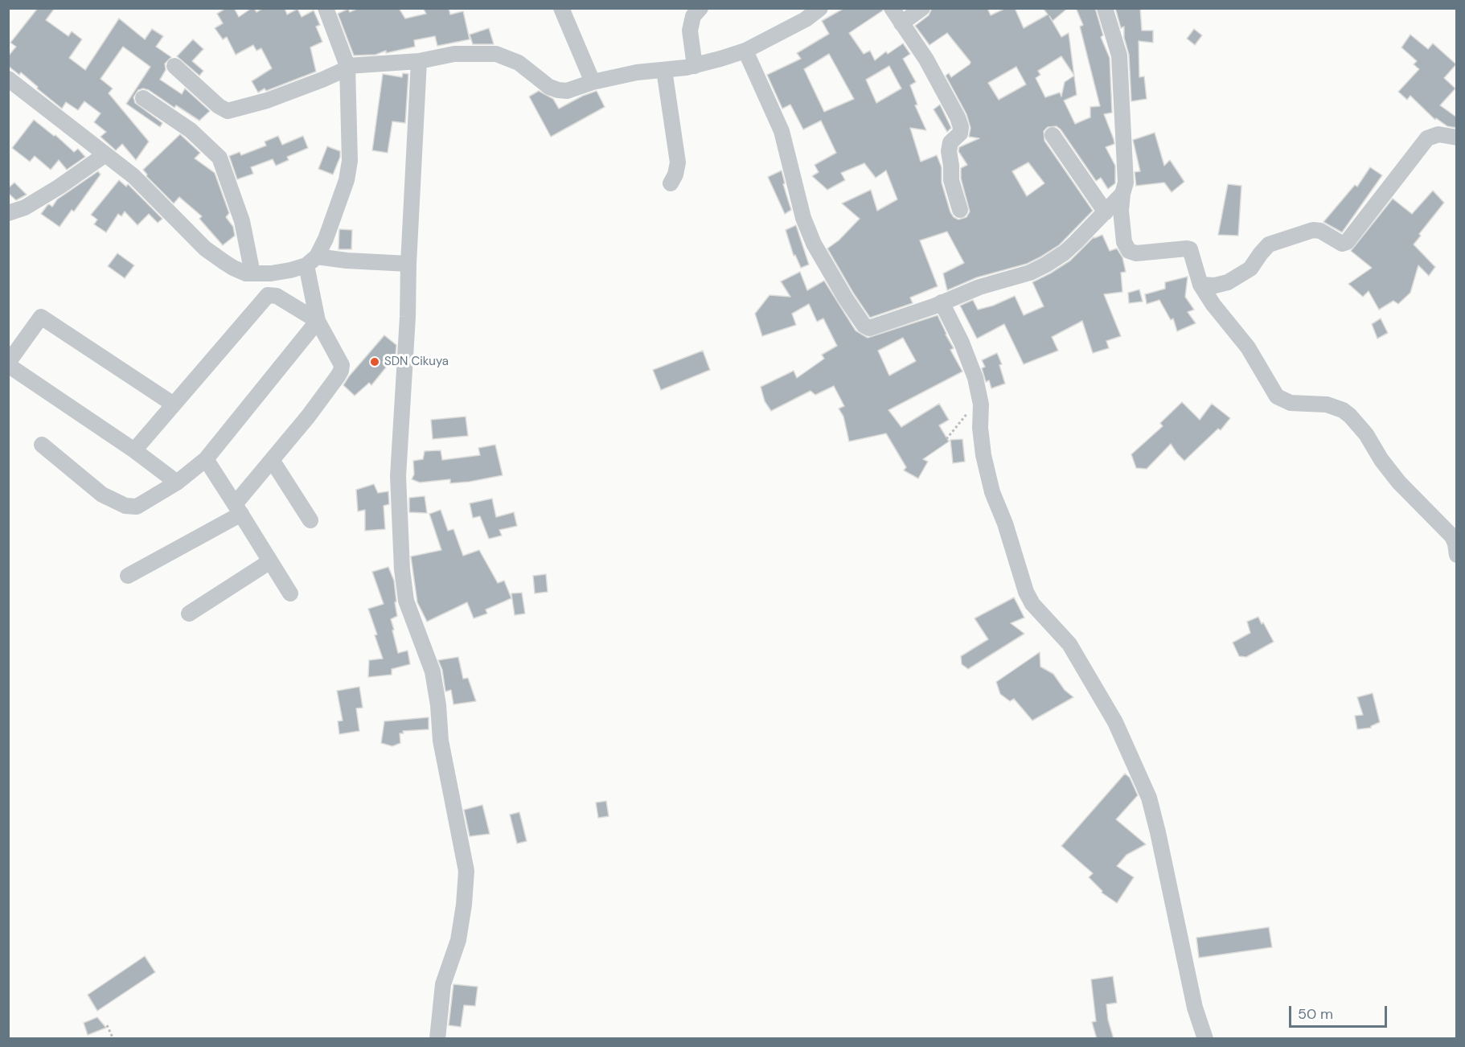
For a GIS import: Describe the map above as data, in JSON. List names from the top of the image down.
{
  "places": ["SDN Cikuya"],
  "scale_bar": "50 m"
}
